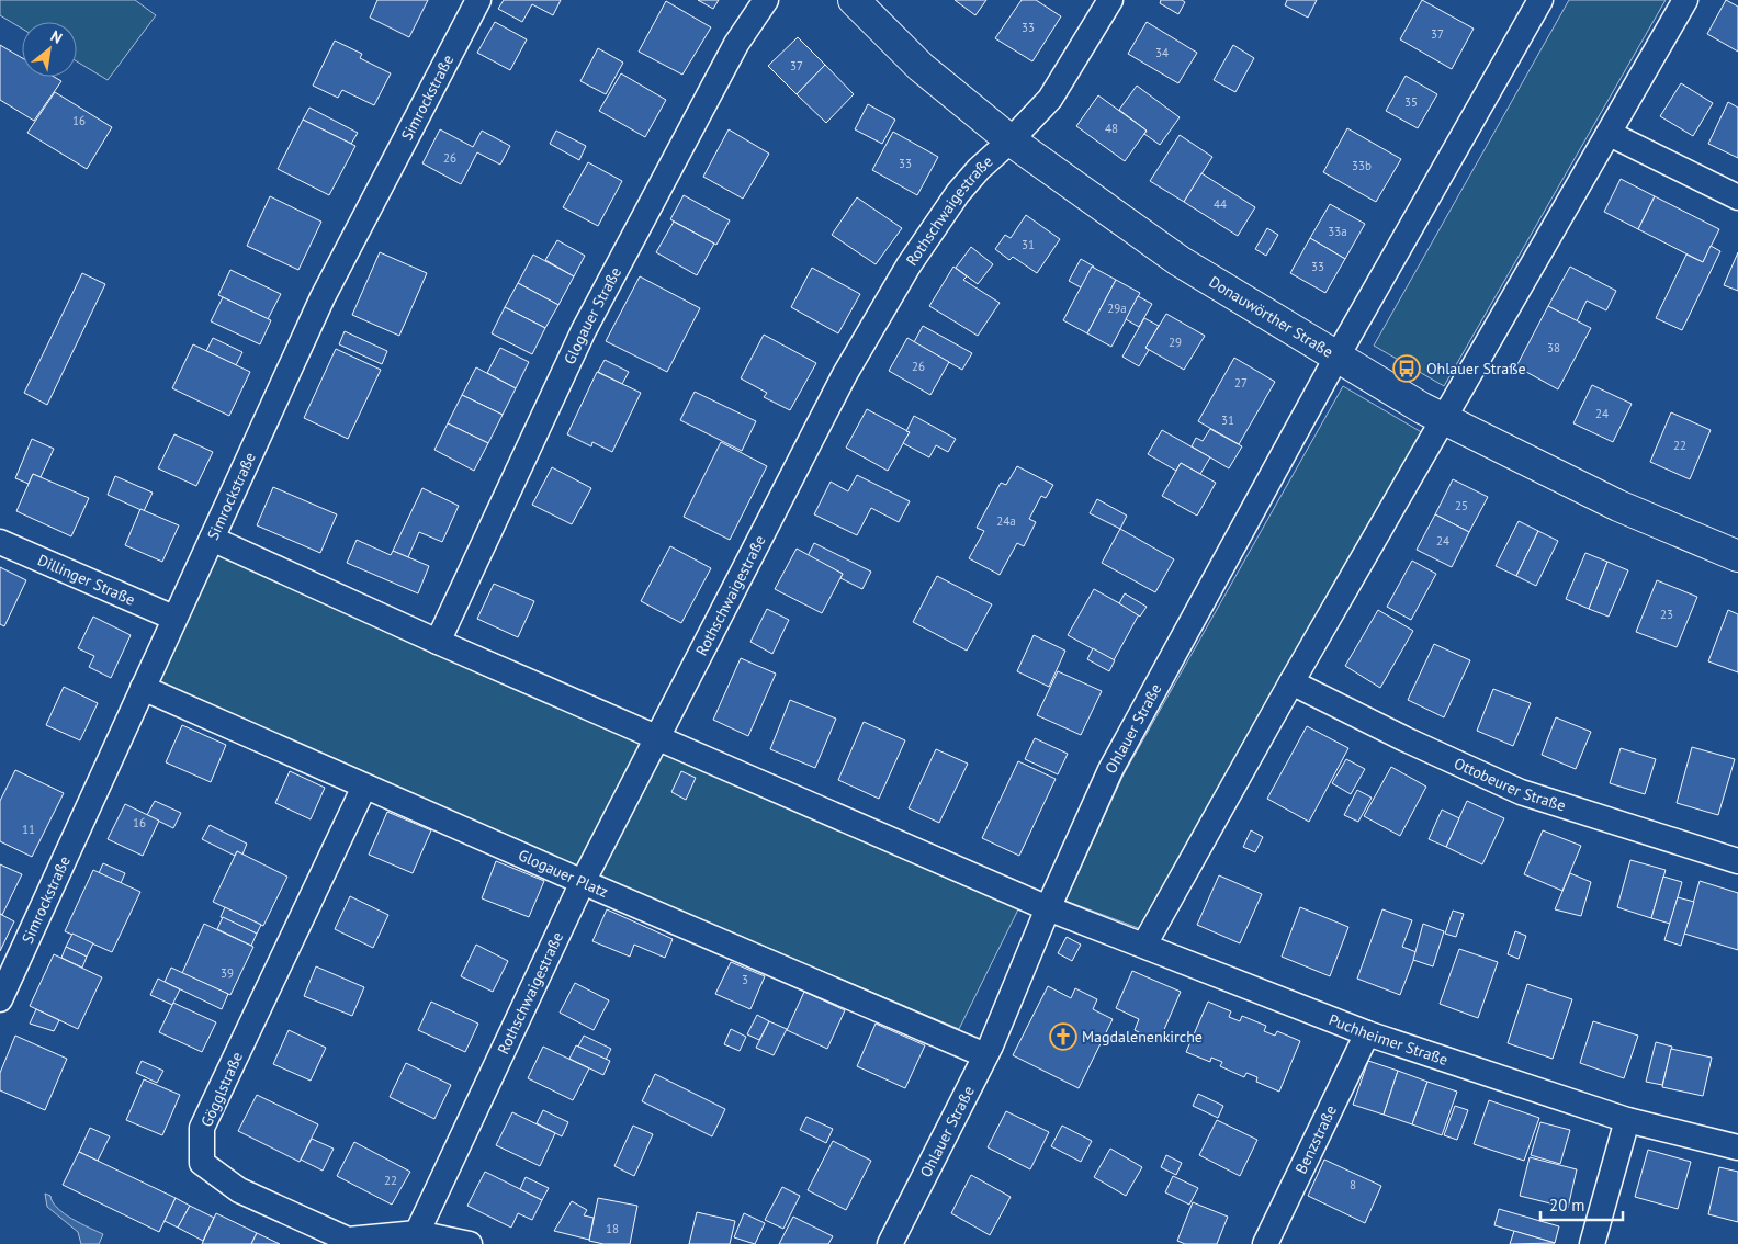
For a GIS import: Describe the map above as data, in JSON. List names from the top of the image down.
{
  "streets": {
    "street": [
      "Simrockstraße",
      "Rothschwaigestraße",
      "Glogauer Straße",
      "Donauwörther Straße",
      "Dillinger Straße",
      "Ohlauer Straße",
      "Ottobeurer Straße",
      "Glogauer Platz",
      "Puchheimer Straße",
      "Gögglstraße",
      "Benzstraße"
    ]
  },
  "crossings": [
    ["Simrockstraße", "Dillinger Straße"],
    ["Simrockstraße", "Glogauer Platz"],
    ["Rothschwaigestraße", "Donauwörther Straße"],
    ["Rothschwaigestraße", "Glogauer Platz"],
    ["Rothschwaigestraße", "Gögglstraße"],
    ["Donauwörther Straße", "Ohlauer Straße"],
    ["Ohlauer Straße", "Glogauer Platz"],
    ["Ohlauer Straße", "Puchheimer Straße"],
    ["Glogauer Platz", "Gögglstraße"],
    ["Puchheimer Straße", "Benzstraße"]
  ],
  "places": {
    "bus stop": ["Ohlauer Straße"],
    "church": ["Magdalenenkirche"]
  },
  "house_numbers": [
    "33",
    "37",
    "34",
    "37",
    "35",
    "16",
    "48",
    "26",
    "33",
    "33b",
    "44",
    "33a",
    "31",
    "33",
    "29a",
    "29",
    "38",
    "26",
    "27",
    "24",
    "31",
    "22",
    "25",
    "24a",
    "24",
    "23",
    "16",
    "11",
    "39",
    "3",
    "22",
    "8",
    "18"
  ],
  "scale_bar": "20 m",
  "north": "top right"
}
